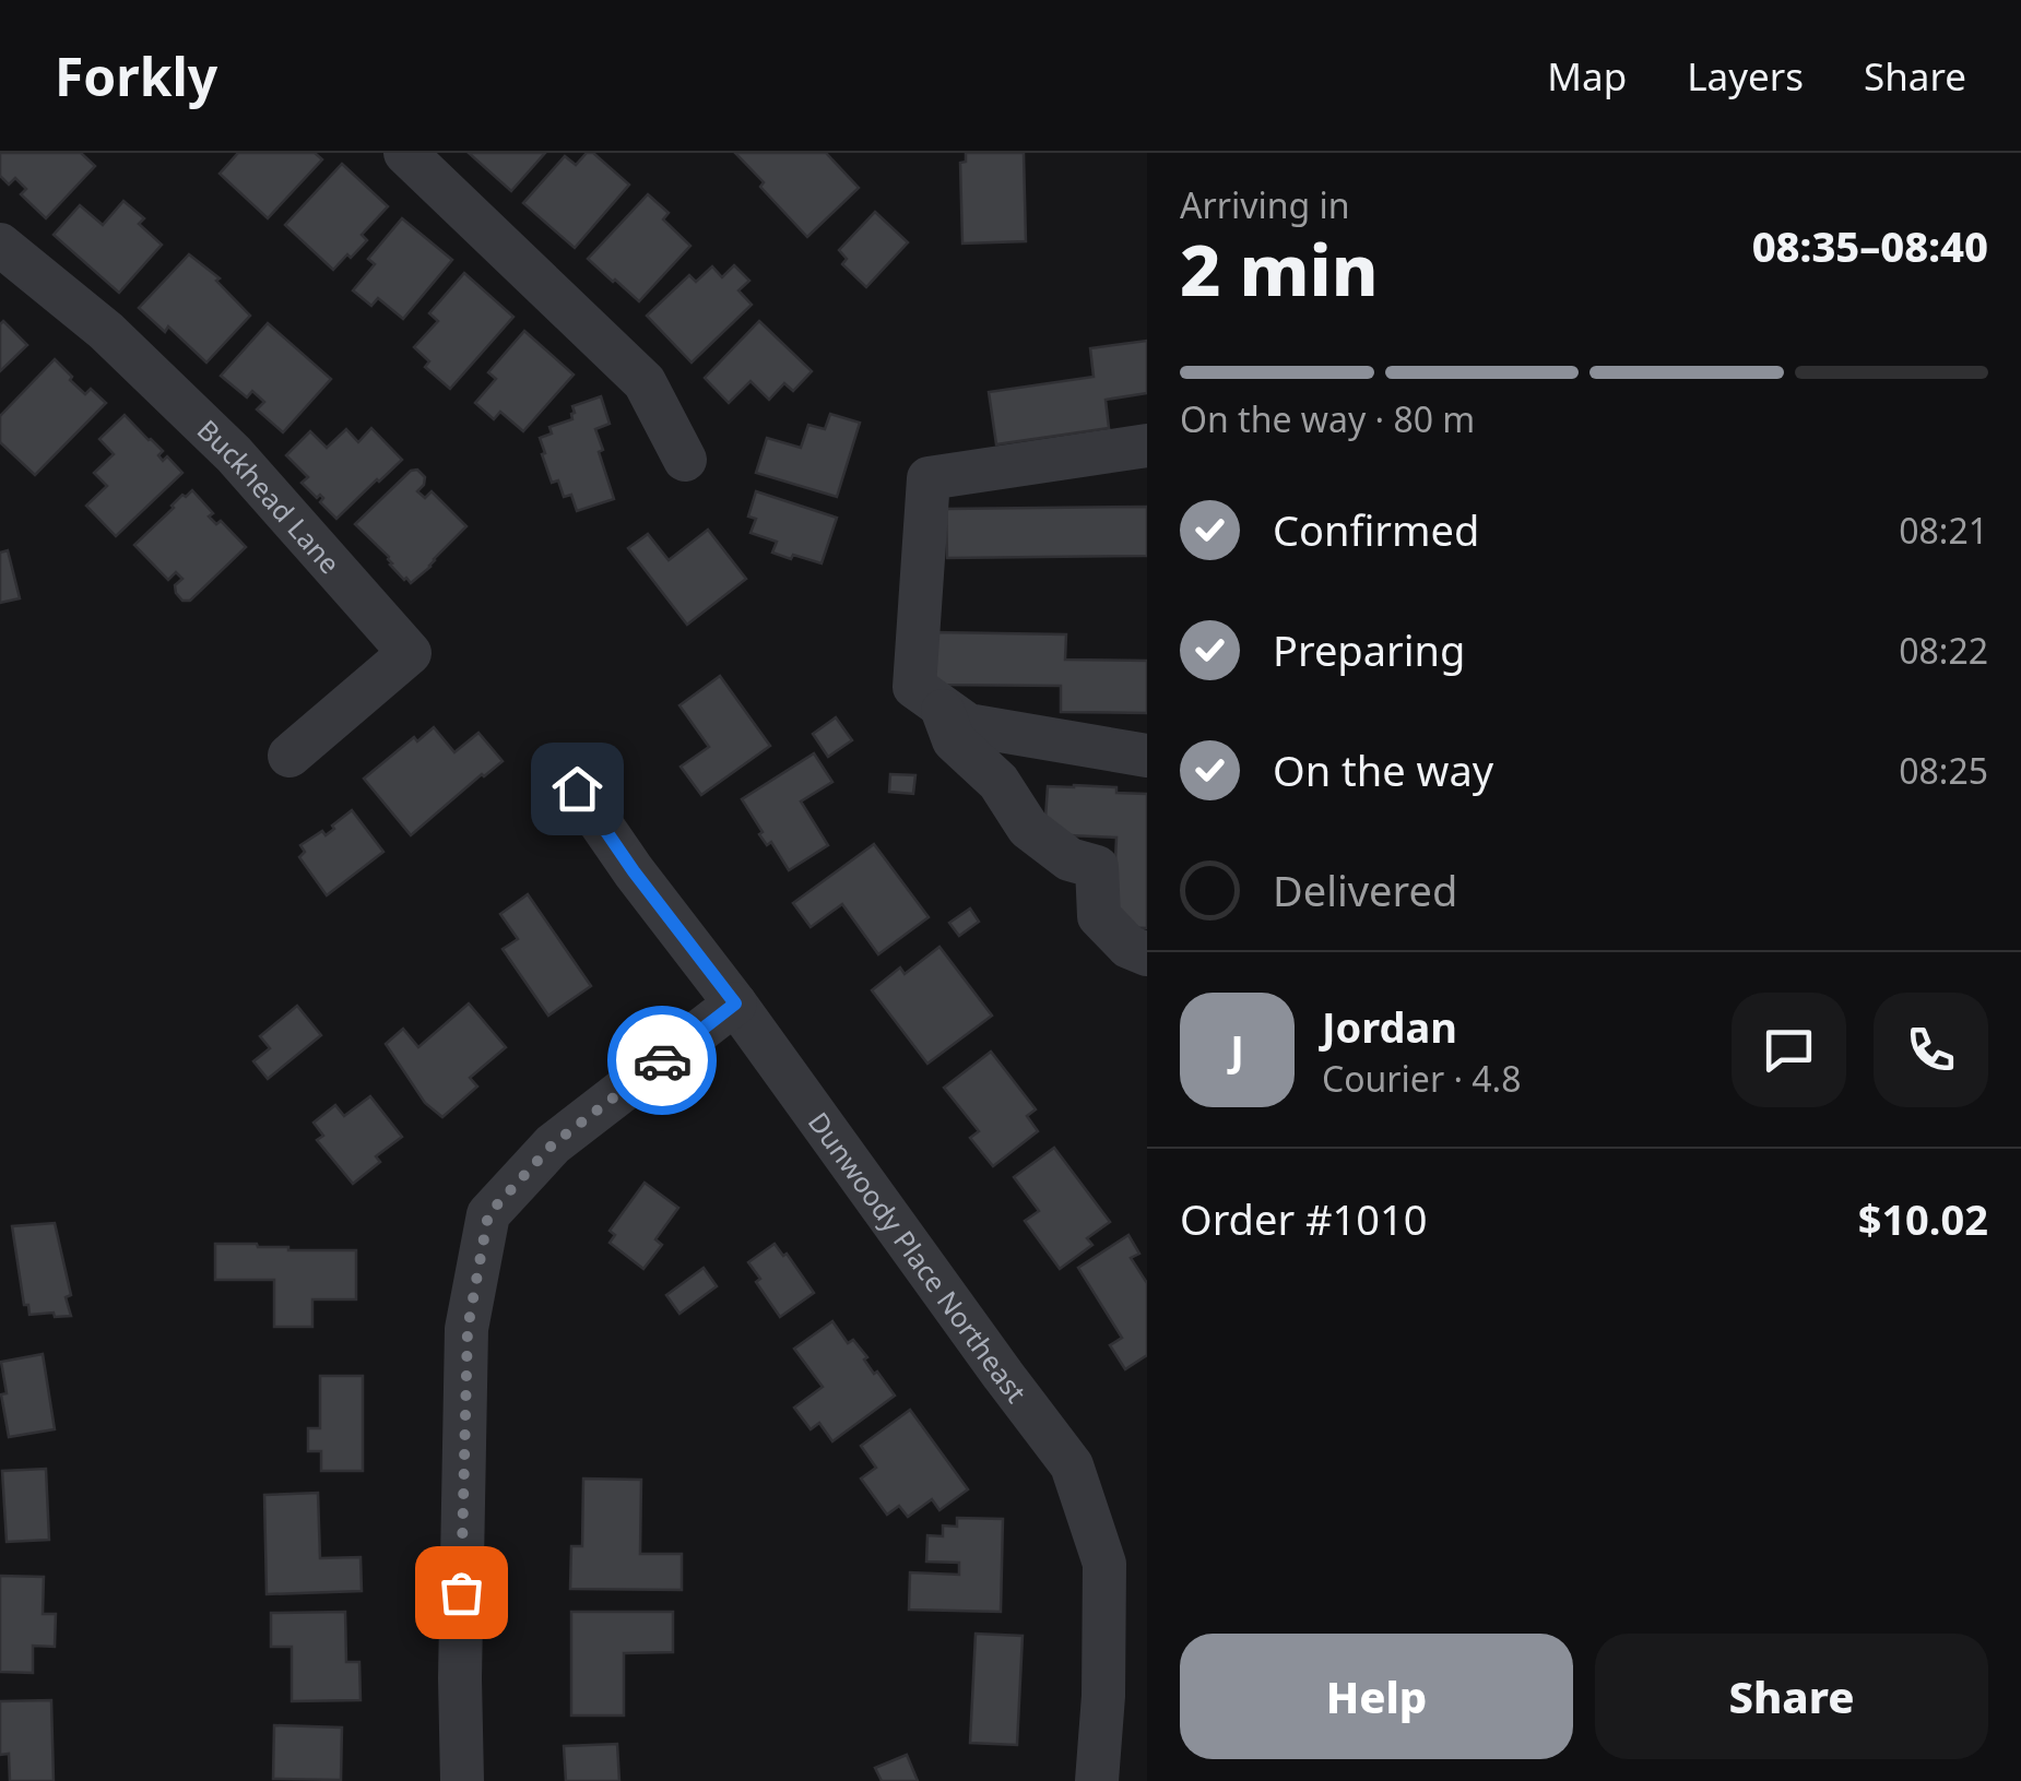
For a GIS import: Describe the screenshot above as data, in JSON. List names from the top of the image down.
{
  "streets": {
    "street": ["Buckhead Lane", "Dunwoody Place Northeast"]
  },
  "page": {
    "header": "Forkly",
    "nav": ["Map", "Layers", "Share"],
    "heading": ["2 min", "Arriving in", "08:35–08:40"],
    "panel": [
      "Jordan",
      "Courier · 4.8",
      "Order #1010",
      "$10.02"
    ],
    "bar": "On the way · 80 m",
    "list": [
      ["Confirmed", "08:21"],
      ["Preparing", "08:22"],
      ["On the way", "08:25"],
      "Delivered"
    ],
    "round": "J",
    "buttons": ["Help", "Share"]
  }
}
